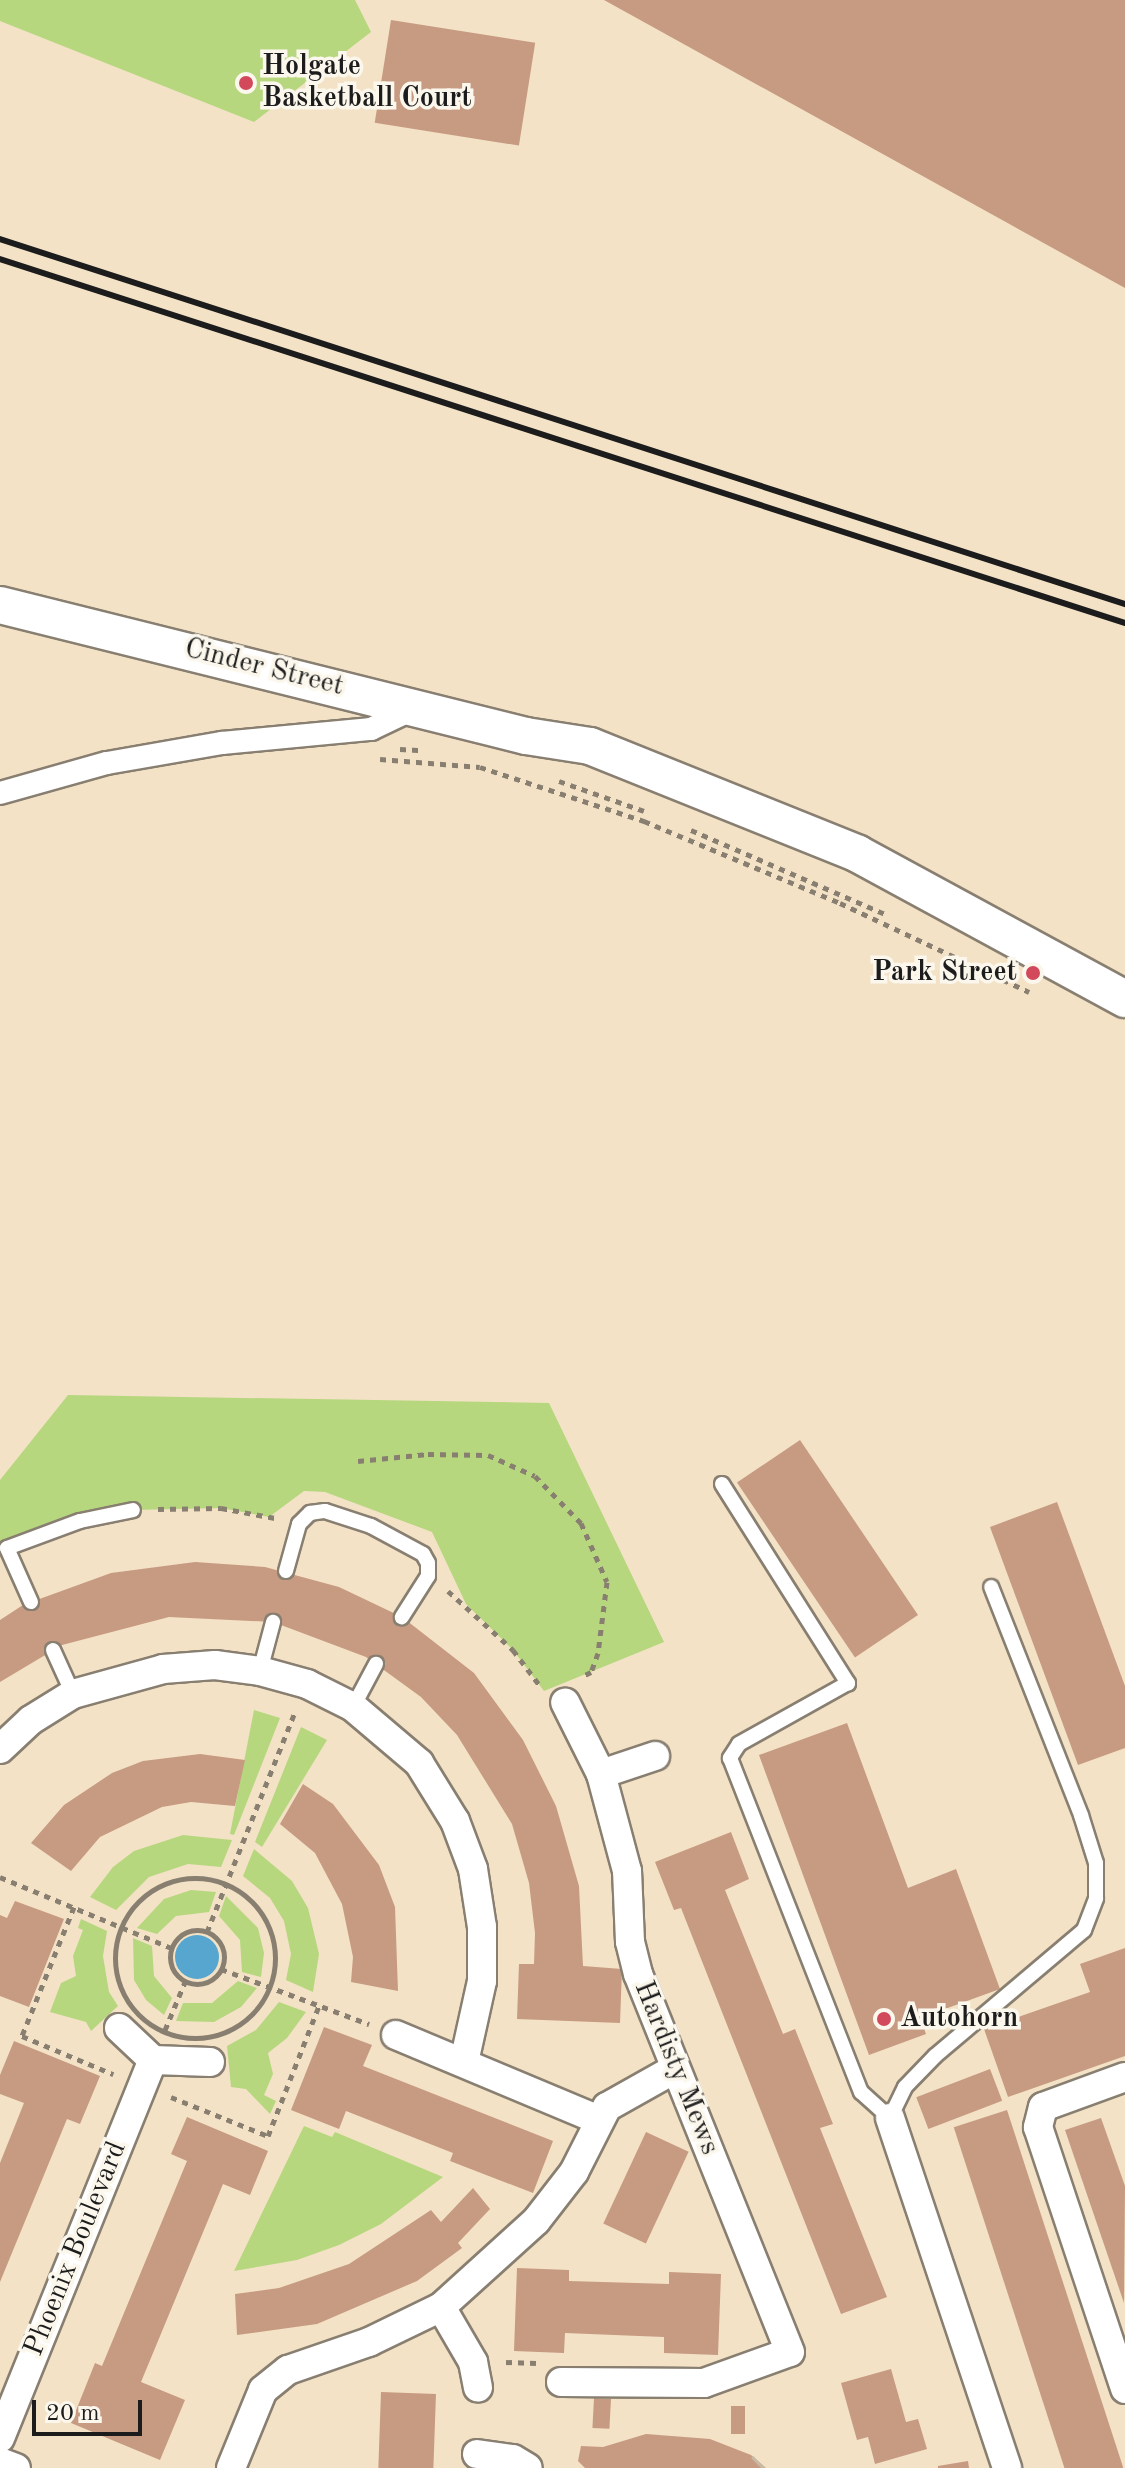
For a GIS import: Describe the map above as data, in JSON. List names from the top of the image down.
{
  "streets": {
    "street": ["Cinder Street", "Hardisty Mews", "Phoenix Boulevard"]
  },
  "places": ["Holgate Basketball Court", "Park Street", "Autohorn"],
  "scale_bar": "20 m"
}
